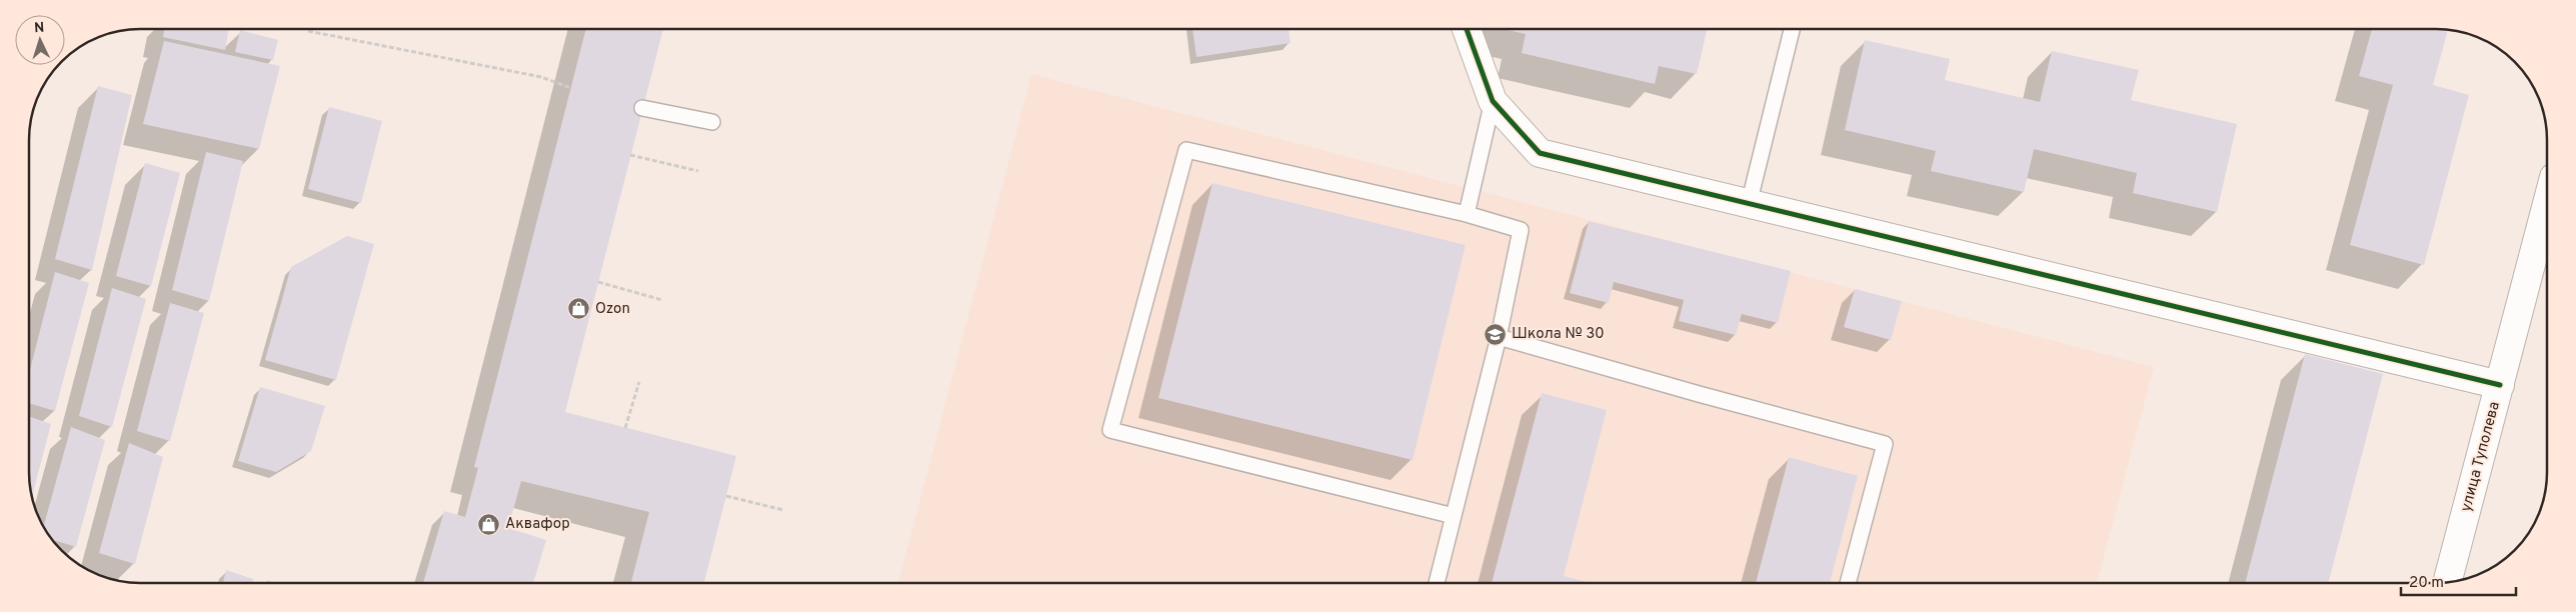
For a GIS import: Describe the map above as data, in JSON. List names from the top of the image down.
{
  "streets": {
    "street": ["улица Туполева"]
  },
  "places": {
    "shop": ["Ozon", "Аквафор"],
    "school or university": ["Школа № 30"]
  },
  "scale_bar": "20 m",
  "north": "top"
}
